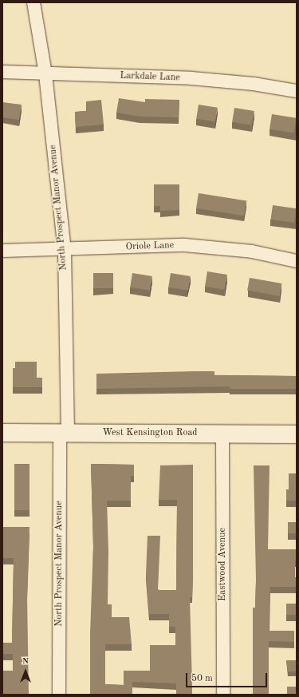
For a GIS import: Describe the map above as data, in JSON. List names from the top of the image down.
{
  "streets": {
    "main road": ["West Kensington Road"],
    "street": [
      "Larkdale Lane",
      "North Prospect Manor Avenue",
      "Oriole Lane",
      "Eastwood Avenue"
    ]
  },
  "crossings": [
    ["Larkdale Lane", "North Prospect Manor Avenue"],
    ["North Prospect Manor Avenue", "Oriole Lane"],
    ["North Prospect Manor Avenue", "West Kensington Road"],
    ["West Kensington Road", "Eastwood Avenue"]
  ],
  "scale_bar": "50 m",
  "north": "top"
}
